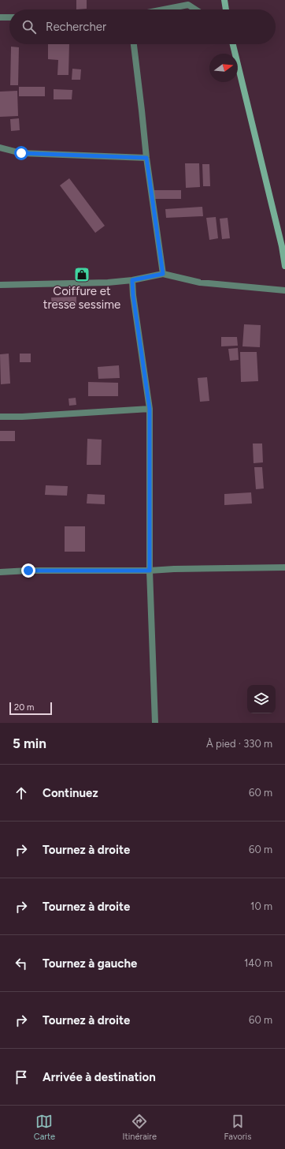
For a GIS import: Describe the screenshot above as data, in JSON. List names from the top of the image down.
{
  "places": {
    "shop": ["Coiffure et tresse sessime"]
  },
  "scale_bar": "20 m",
  "north": "right",
  "page": {
    "search": "Rechercher",
    "scale": "20 m",
    "heading": ["5 min", "À pied · 330 m"],
    "list": [
      ["Continuez", "60 m"],
      ["Tournez à droite", "60 m"],
      ["Tournez à droite", "10 m"],
      ["Tournez à gauche", "140 m"],
      ["Tournez à droite", "60 m"],
      "Arrivée à destination"
    ],
    "nav": ["Carte", "Itinéraire", "Favoris"]
  }
}
